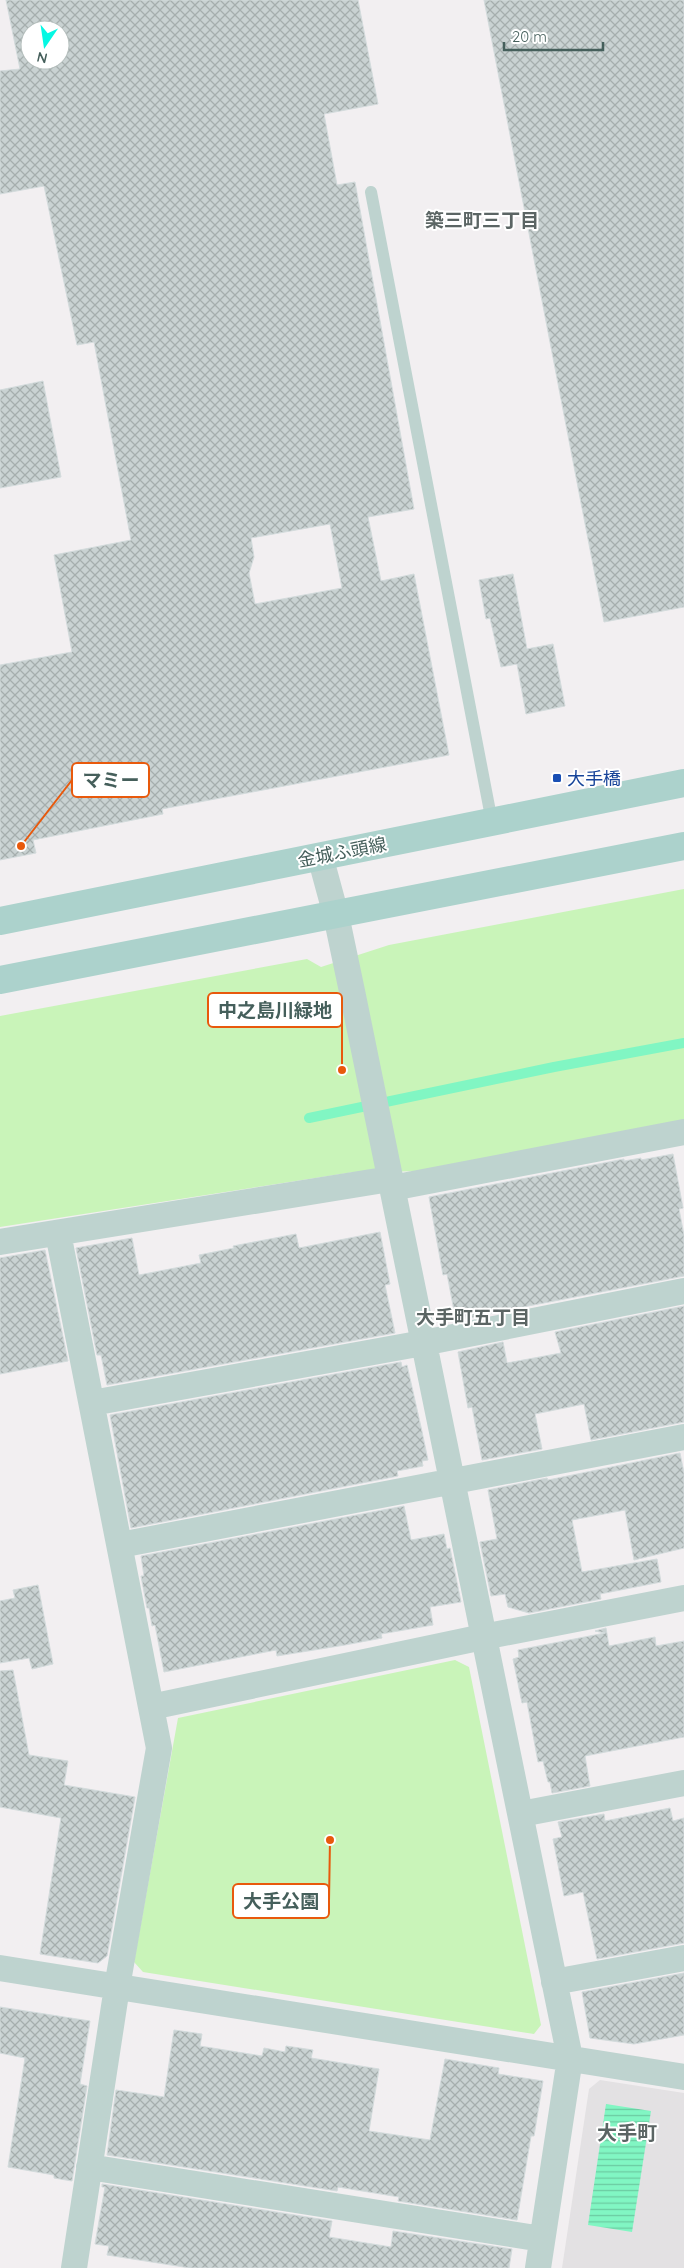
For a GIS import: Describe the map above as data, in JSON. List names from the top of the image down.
{
  "streets": {
    "main road": ["金城ふ頭線"]
  },
  "districts": ["築三町三丁目", "大手町五丁目", "大手町"],
  "places": {
    "transit": ["大手橋"],
    "other": ["マミー", "中之島川緑地", "大手公園"]
  },
  "scale_bar": "20 m",
  "north": "bottom"
}
